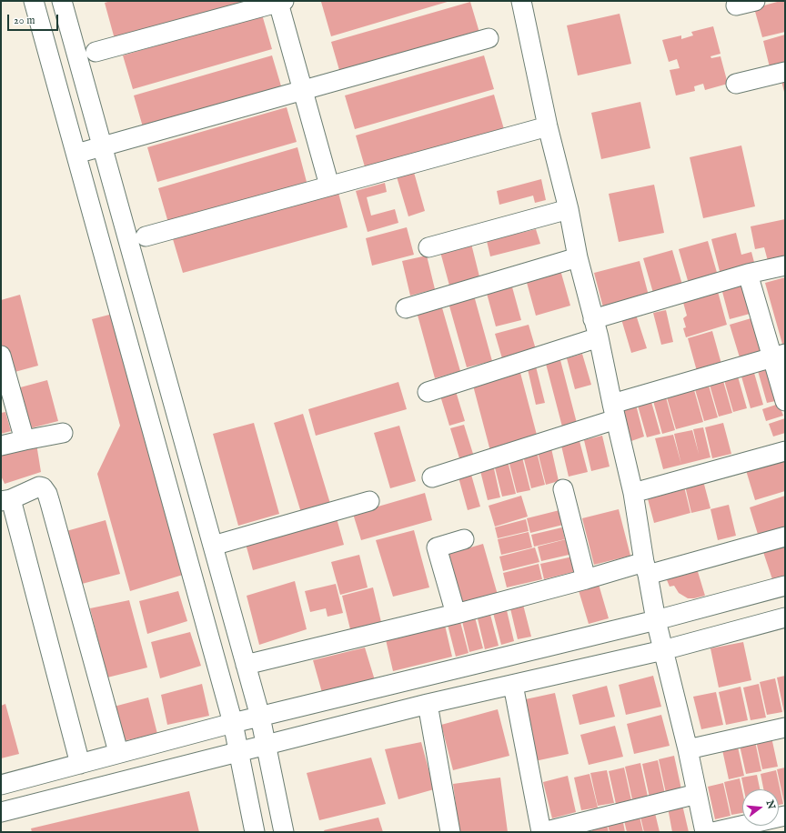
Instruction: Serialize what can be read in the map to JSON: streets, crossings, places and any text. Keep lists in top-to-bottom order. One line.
{"scale_bar":"20 m","north":"right"}
